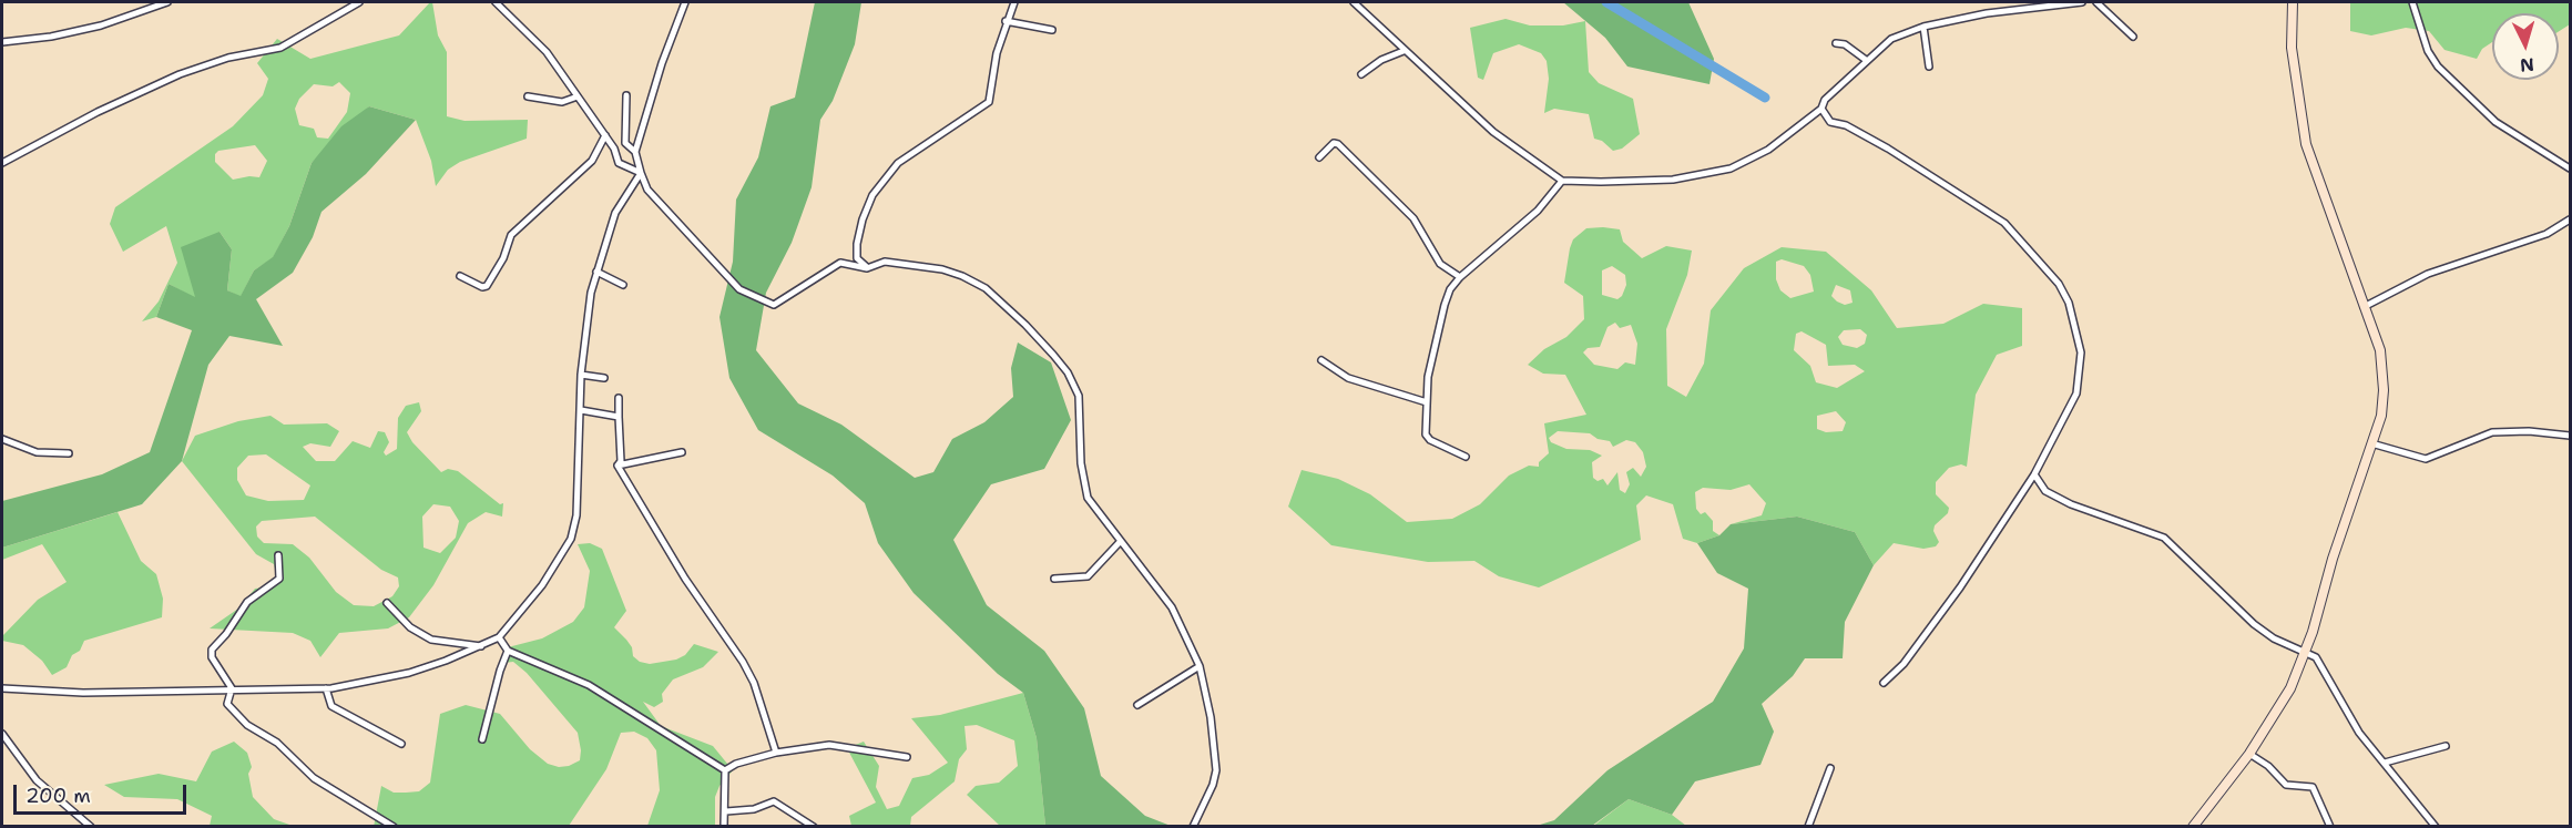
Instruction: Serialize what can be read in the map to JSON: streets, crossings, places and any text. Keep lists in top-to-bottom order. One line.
{"scale_bar":"200 m","north":"bottom"}
